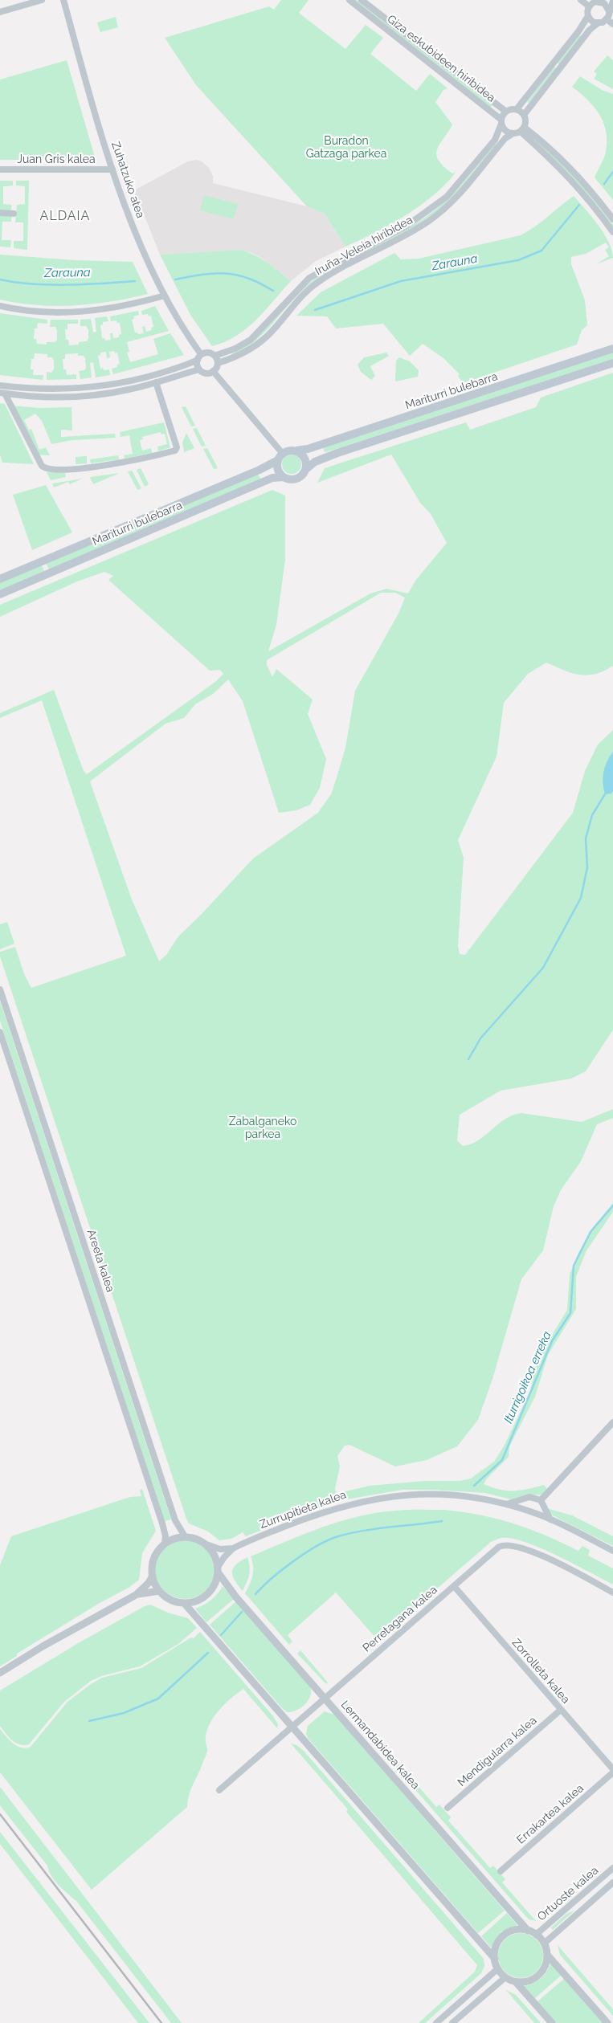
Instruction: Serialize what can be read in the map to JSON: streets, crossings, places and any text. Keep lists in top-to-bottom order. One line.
{"streets":{"main road":["Mariturri bulebarra"],"street":["Giza eskubideen hiribidea","Juan Gris kalea","Zuhatzuko atea","Iruña-Veleia hiribidea","Areeta kalea","Zurrupitieta kalea","Perretagana kalea","Zorrolleta kalea","Lermandabidea kalea","Mendigularra kalea","Errakartea kalea","Ortuoste kalea"]},"crossings":[["Giza eskubideen hiribidea","Iruña-Veleia hiribidea"],["Juan Gris kalea","Zuhatzuko atea"],["Zuhatzuko atea","Iruña-Veleia hiribidea"],["Areeta kalea","Zurrupitieta kalea"],["Areeta kalea","Lermandabidea kalea"],["Zurrupitieta kalea","Lermandabidea kalea"],["Perretagana kalea","Zorrolleta kalea"],["Perretagana kalea","Lermandabidea kalea"],["Zorrolleta kalea","Mendigularra kalea"],["Lermandabidea kalea","Ortuoste kalea"]],"districts":["ALDAIA"],"water":["Zarauna","Iturrigoikoa erreka"],"parks":["Buradon Gatzaga parkea","Zabalganeko parkea"]}
